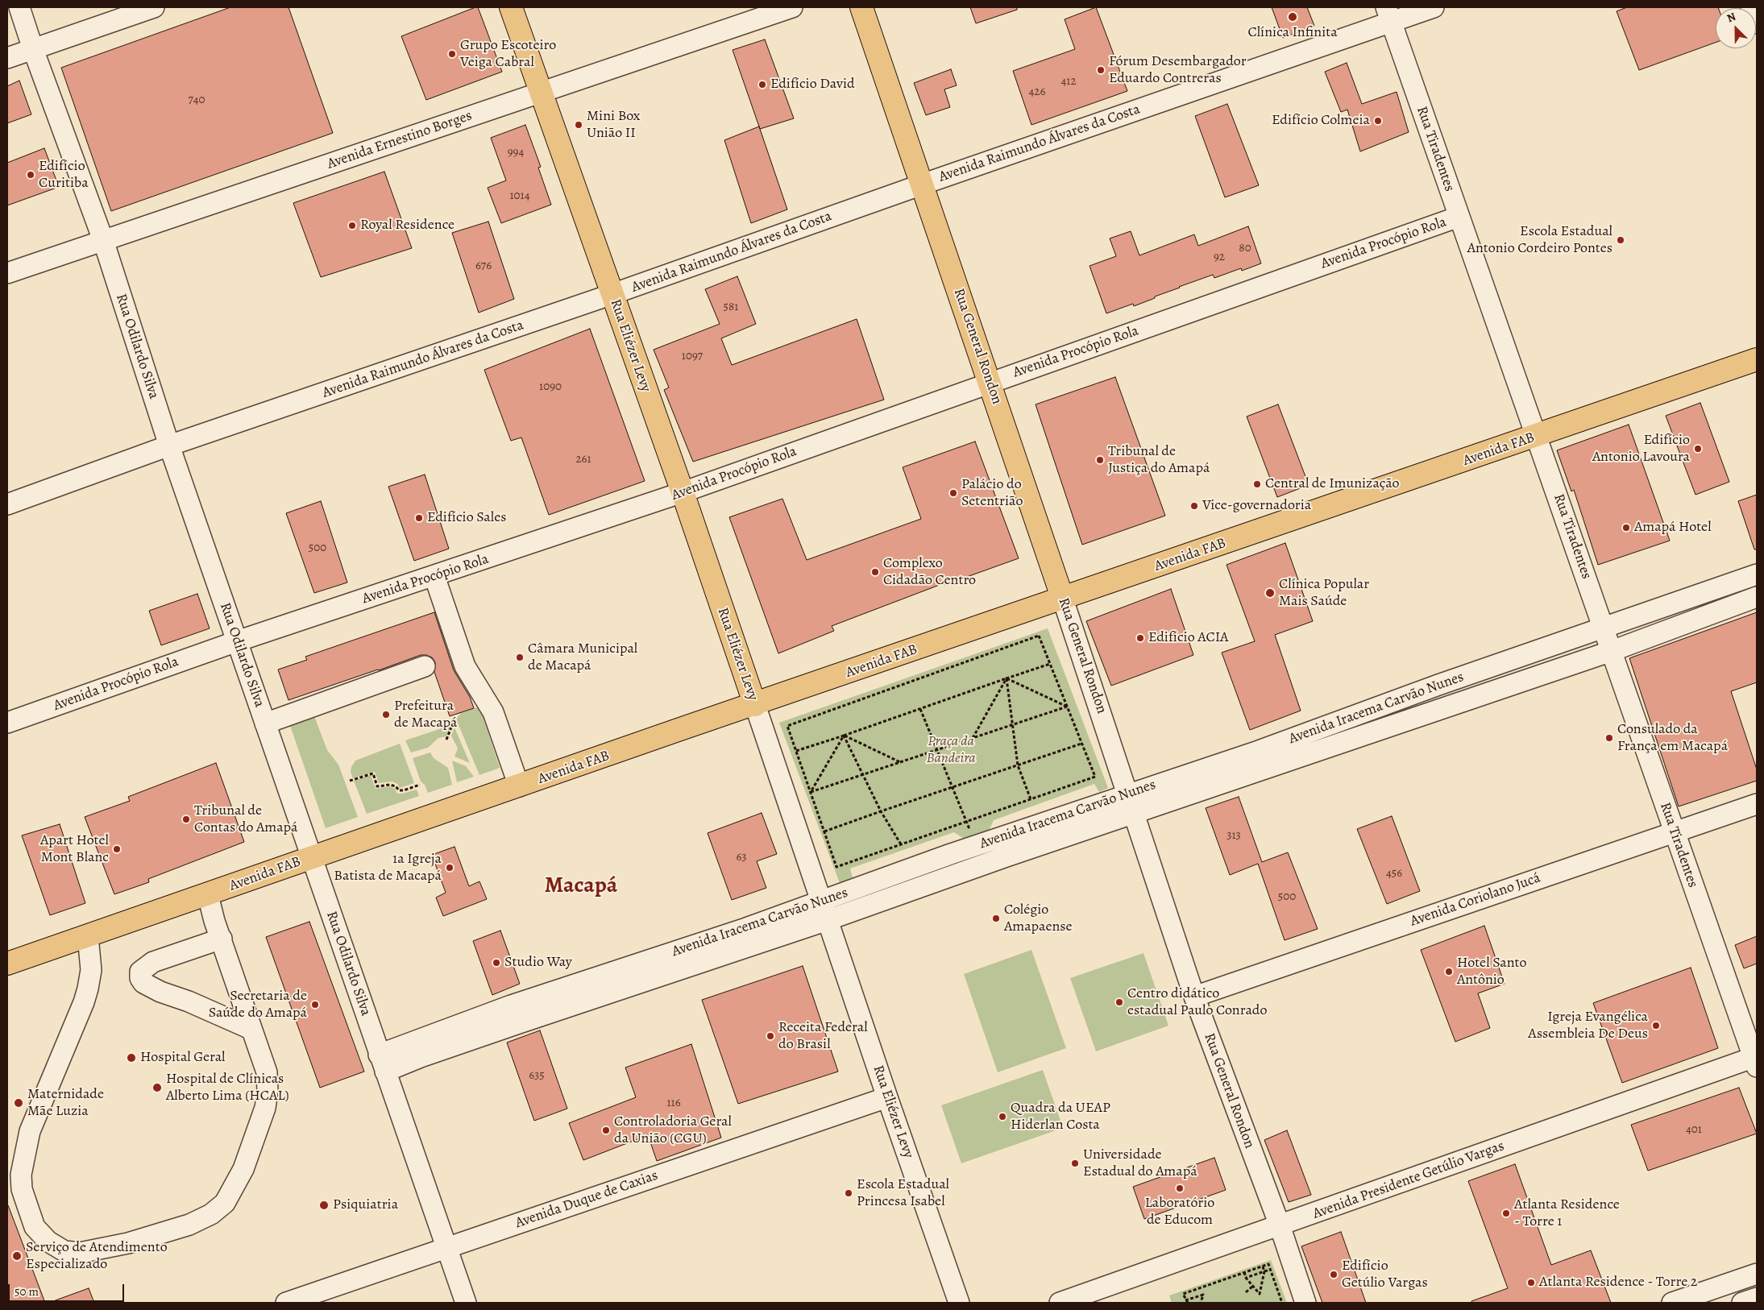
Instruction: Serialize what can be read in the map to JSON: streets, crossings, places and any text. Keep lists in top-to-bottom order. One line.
{"streets":{"main road":["Rua Eliézer Levy","Rua General Rondon","Avenida FAB"],"street":["Avenida Ernestino Borges","Avenida Raimundo Álvares da Costa","Rua Tiradentes","Avenida Procópio Rola","Rua Odilardo Silva","Avenida Iracema Carvão Nunes","Avenida Coriolano Jucá","Avenida Presidente Getúlio Vargas","Avenida Duque de Caxias"]},"crossings":[["Avenida Ernestino Borges","Rua Eliézer Levy"],["Avenida Ernestino Borges","Rua Odilardo Silva"],["Avenida Raimundo Álvares da Costa","Rua Tiradentes"],["Avenida Raimundo Álvares da Costa","Rua Eliézer Levy"],["Avenida Raimundo Álvares da Costa","Rua Odilardo Silva"],["Avenida Raimundo Álvares da Costa","Rua General Rondon"],["Rua Tiradentes","Avenida Procópio Rola"],["Rua Tiradentes","Avenida FAB"],["Rua Tiradentes","Avenida Iracema Carvão Nunes"],["Rua Tiradentes","Avenida Coriolano Jucá"],["Rua Tiradentes","Avenida Presidente Getúlio Vargas"],["Avenida Procópio Rola","Rua Eliézer Levy"],["Avenida Procópio Rola","Rua Odilardo Silva"],["Avenida Procópio Rola","Rua General Rondon"],["Rua Eliézer Levy","Avenida FAB"],["Rua Eliézer Levy","Avenida Iracema Carvão Nunes"],["Rua Eliézer Levy","Avenida Duque de Caxias"],["Rua Odilardo Silva","Avenida FAB"],["Rua Odilardo Silva","Avenida Iracema Carvão Nunes"],["Rua Odilardo Silva","Avenida Duque de Caxias"],["Rua General Rondon","Avenida FAB"],["Rua General Rondon","Avenida Iracema Carvão Nunes"],["Rua General Rondon","Avenida Coriolano Jucá"],["Rua General Rondon","Avenida Presidente Getúlio Vargas"]],"districts":["Macapá"],"parks":["Praça da Bandeira"],"places":["Clínica Infinita","Grupo Escoteiro Veiga Cabral","Fórum Desembargador Eduardo Contreras","Edifício David","Edifício Colmeia","Mini Box União II","Edifício Curitiba","Royal Residence","Escola Estadual Antonio Cordeiro Pontes","Edifício Antonio Lavoura","Tribunal de Justiça do Amapá","Central de Imunização","Palácio do Setentrião","Vice-governadoria","Edifício Sales","Amapá Hotel","Complexo Cidadão Centro","Clínica Popular Mais Saúde","Edifício ACIA","Câmara Municipal de Macapá","Prefeitura de Macapá","Consulado da França em Macapá","Tribunal de Contas do Amapá","Apart Hotel Mont Blanc","1a Igreja Batista de Macapá","Colégio Amapaense","Studio Way","Hotel Santo Antônio","Centro didático estadual Paulo Conrado","Secretaria de Saúde do Amapá","Igreja Evangélica Assembleia De Deus","Receita Federal do Brasil","Hospital Geral","Hospital de Clínicas Alberto Lima (HCAL)","Maternidade Mãe Luzia","Quadra da UEAP Hiderlan Costa","Controladoria Geral da União (CGU)","Universidade Estadual do Amapá","Laboratório de Educom","Escola Estadual Princesa Isabel","Psiquiatria","Atlanta Residence - Torre 1","Serviço de Atendimento Especializado","Edifício Getúlio Vargas","Atlanta Residence - Torre 2"],"house_numbers":["412","426","740","994","1014","80","92","676","581","1097","1090","261","500","313","63","456","500","635","116","401"],"scale_bar":"50 m","north":"top left"}
